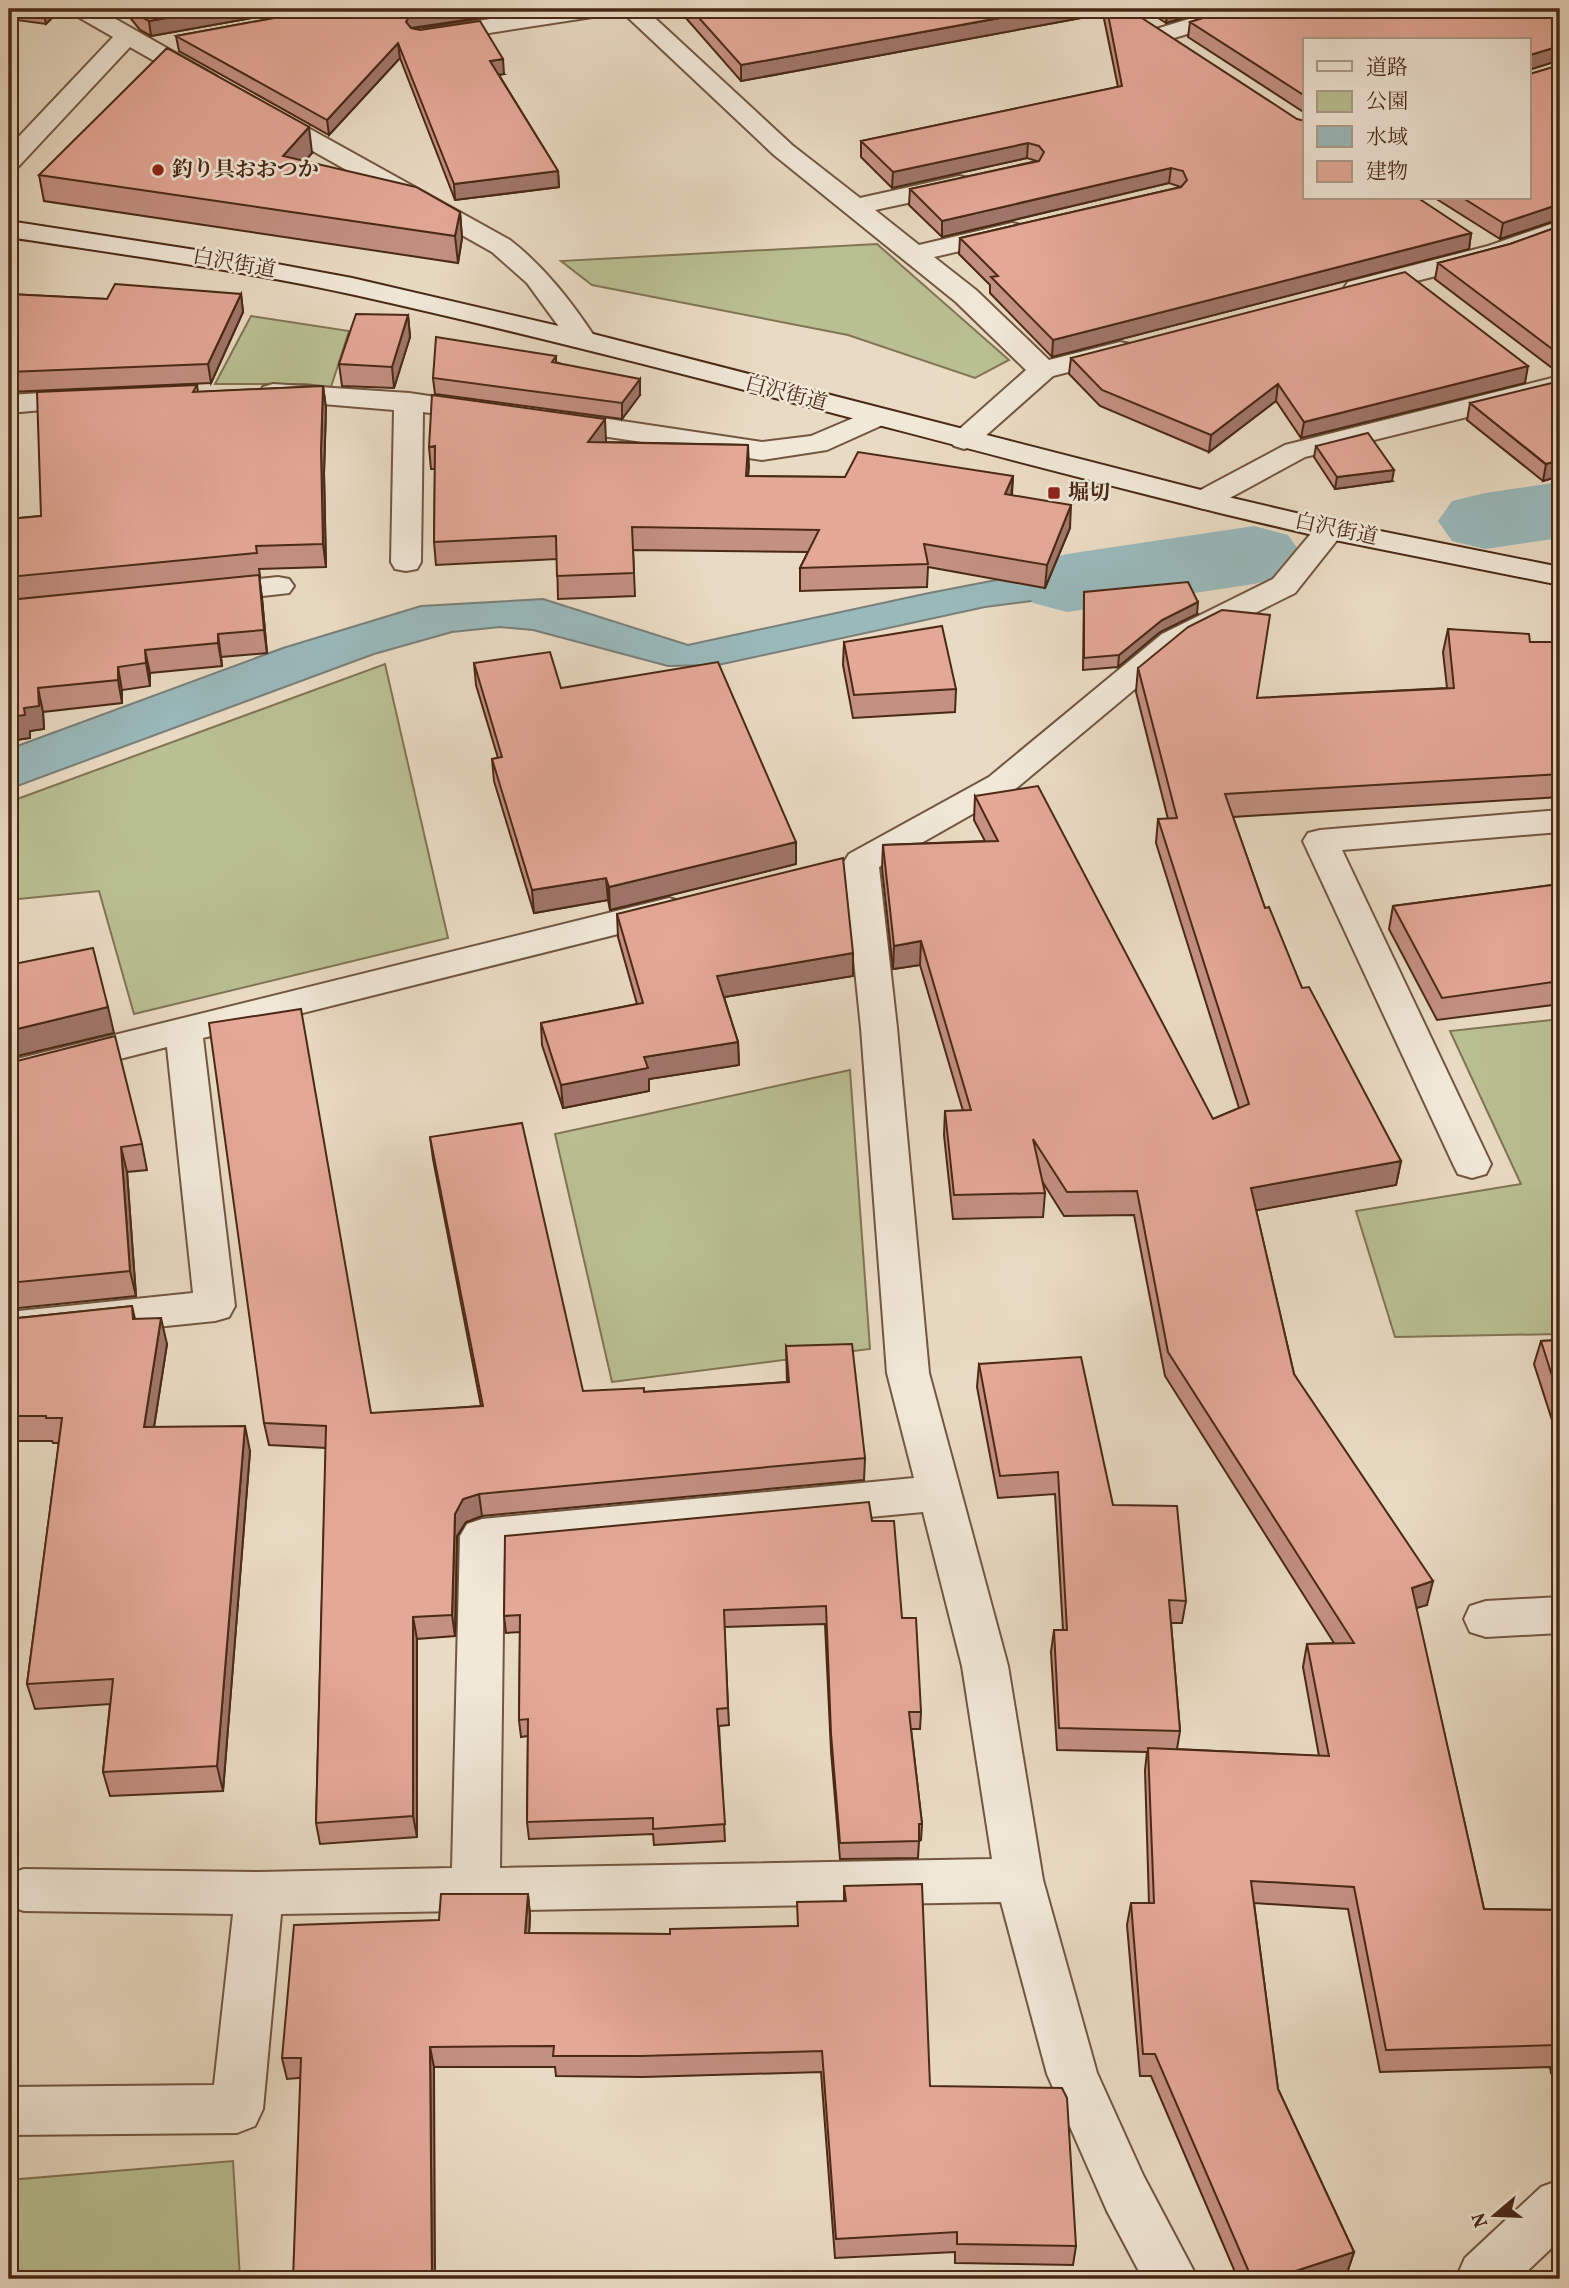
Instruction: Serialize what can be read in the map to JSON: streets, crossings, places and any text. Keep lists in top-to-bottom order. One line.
{"streets":{"street":["白沢街道"]},"places":{"other":["釣り具おおつか"],"transit":["堀切"]},"legend":["道路","公園","水域","建物"],"north":"left"}
